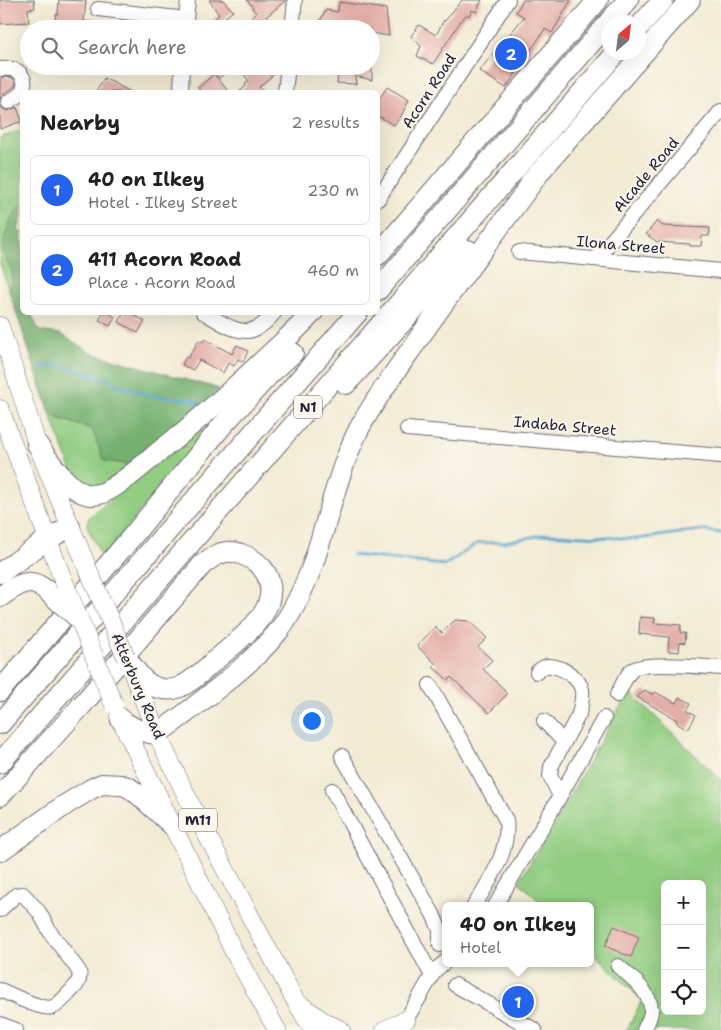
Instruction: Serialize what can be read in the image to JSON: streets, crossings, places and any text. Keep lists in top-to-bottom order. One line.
{"streets":{"highway":["N1"],"main road":["Atterbury Road","M11"],"street":["Acorn Road","Alcade Road","Ilona Street","Indaba Street"]},"crossings":[["Alcade Road","Ilona Street"]],"north":"top right","page":{"search":"Search here","pins":["2","1"],"heading":["Nearby","2 results"],"list":[{"mark":"1","name":"40 on Ilkey","note":"Hotel · Ilkey Street","value":"230 m"},{"mark":"2","name":"411 Acorn Road","note":"Place · Acorn Road","value":"460 m"}],"map_buttons":["+","−"],"popup":["40 on Ilkey","Hotel"]}}
